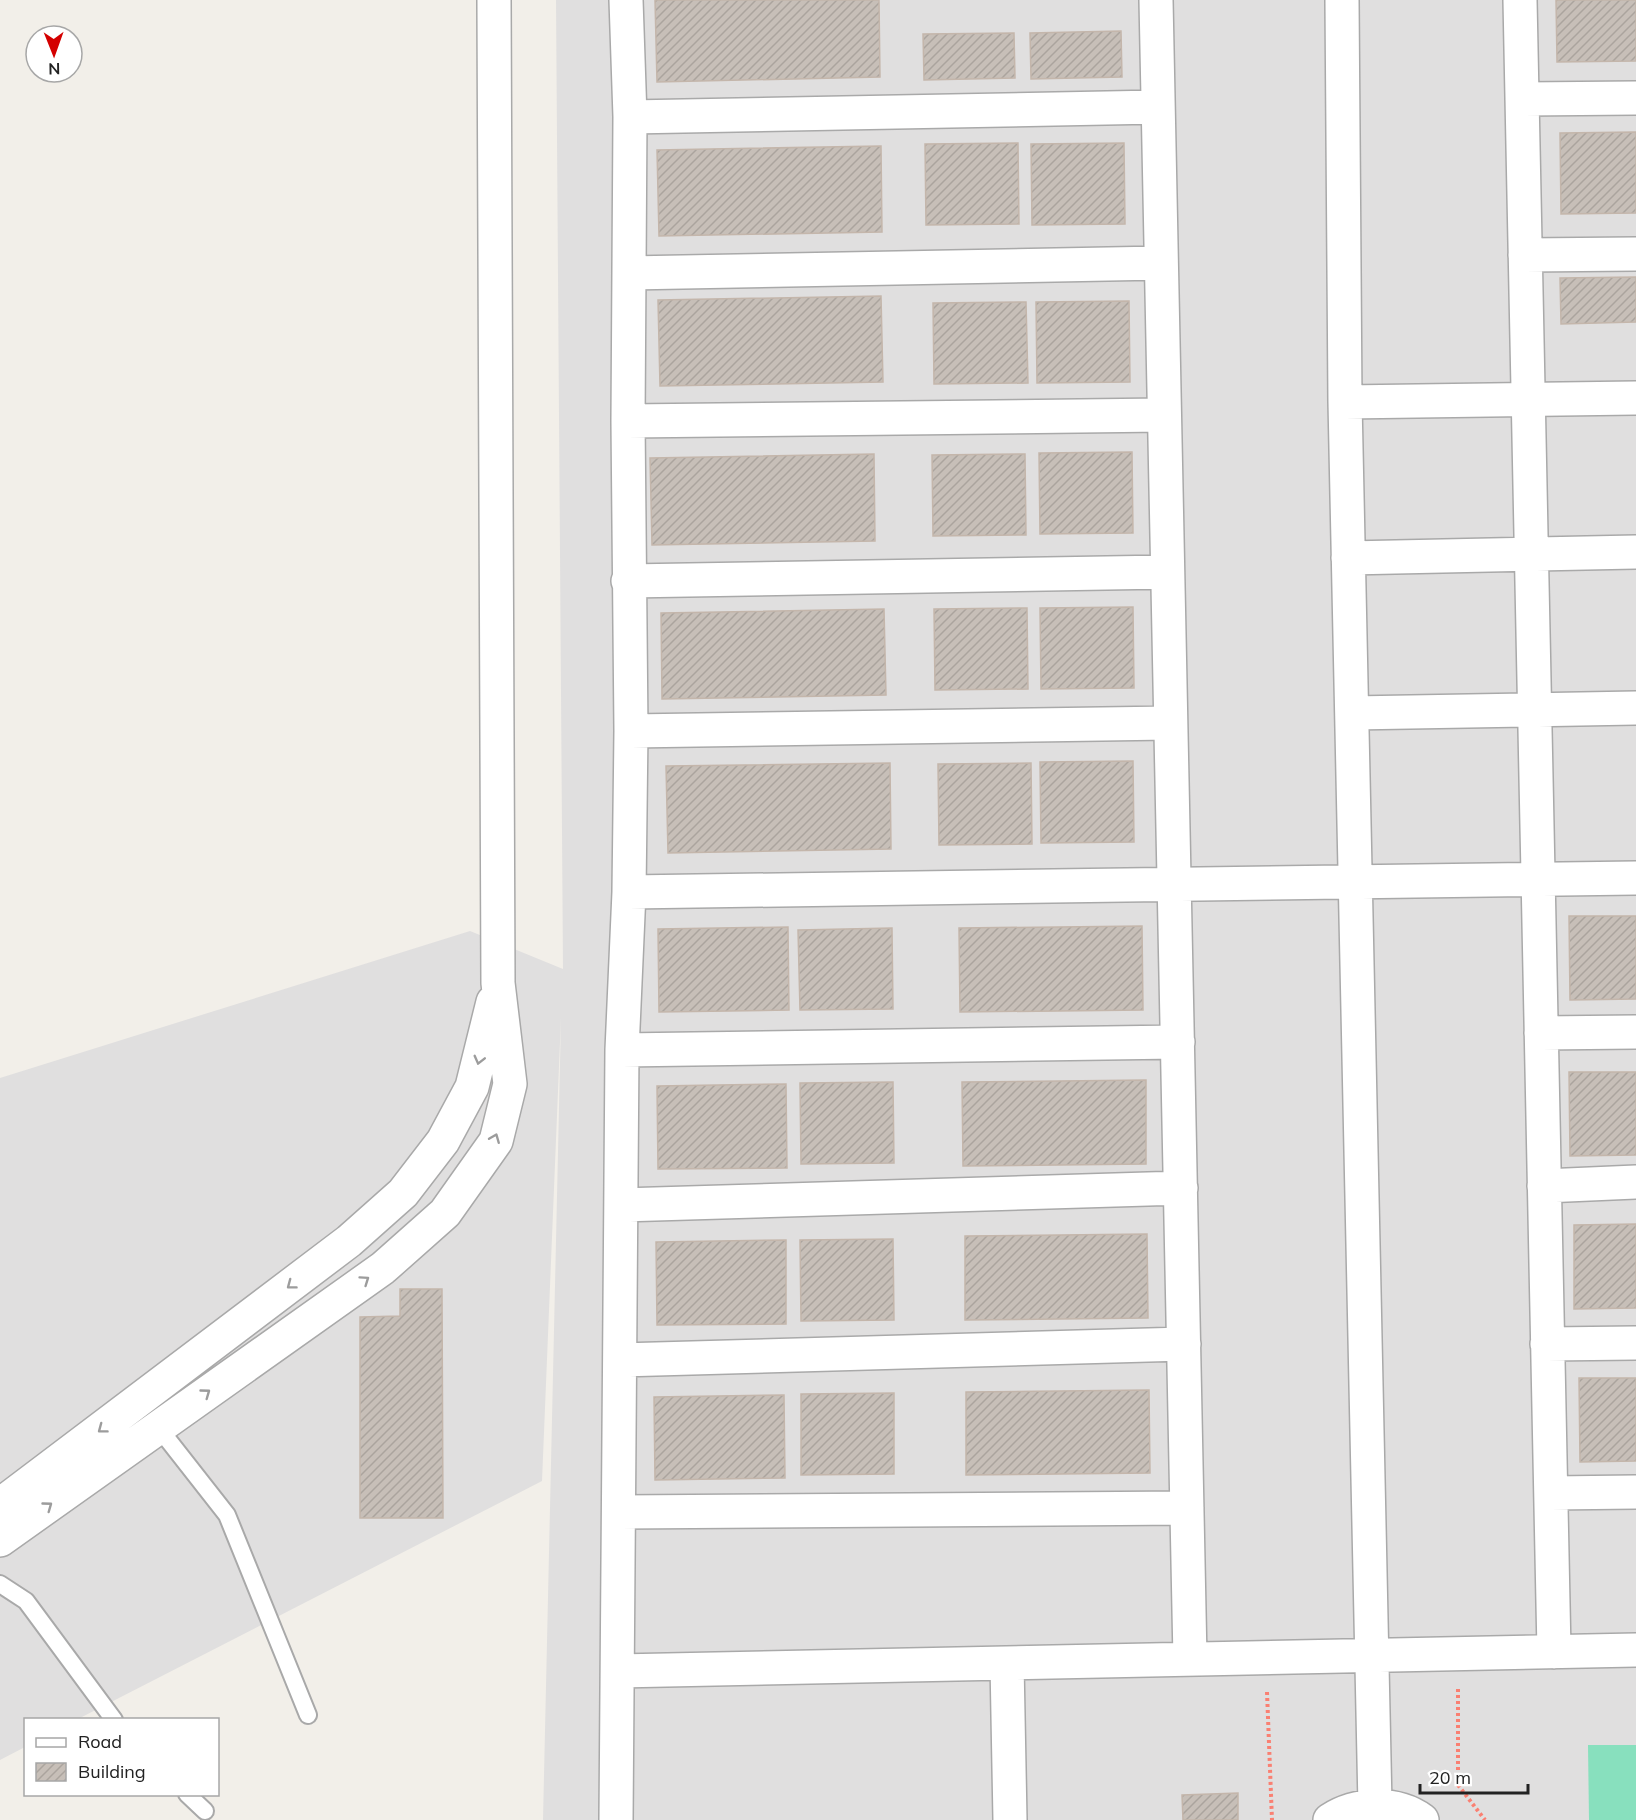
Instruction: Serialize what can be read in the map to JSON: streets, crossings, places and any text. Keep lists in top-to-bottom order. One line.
{"legend":["Road","Building"],"scale_bar":"20 m","north":"bottom"}
